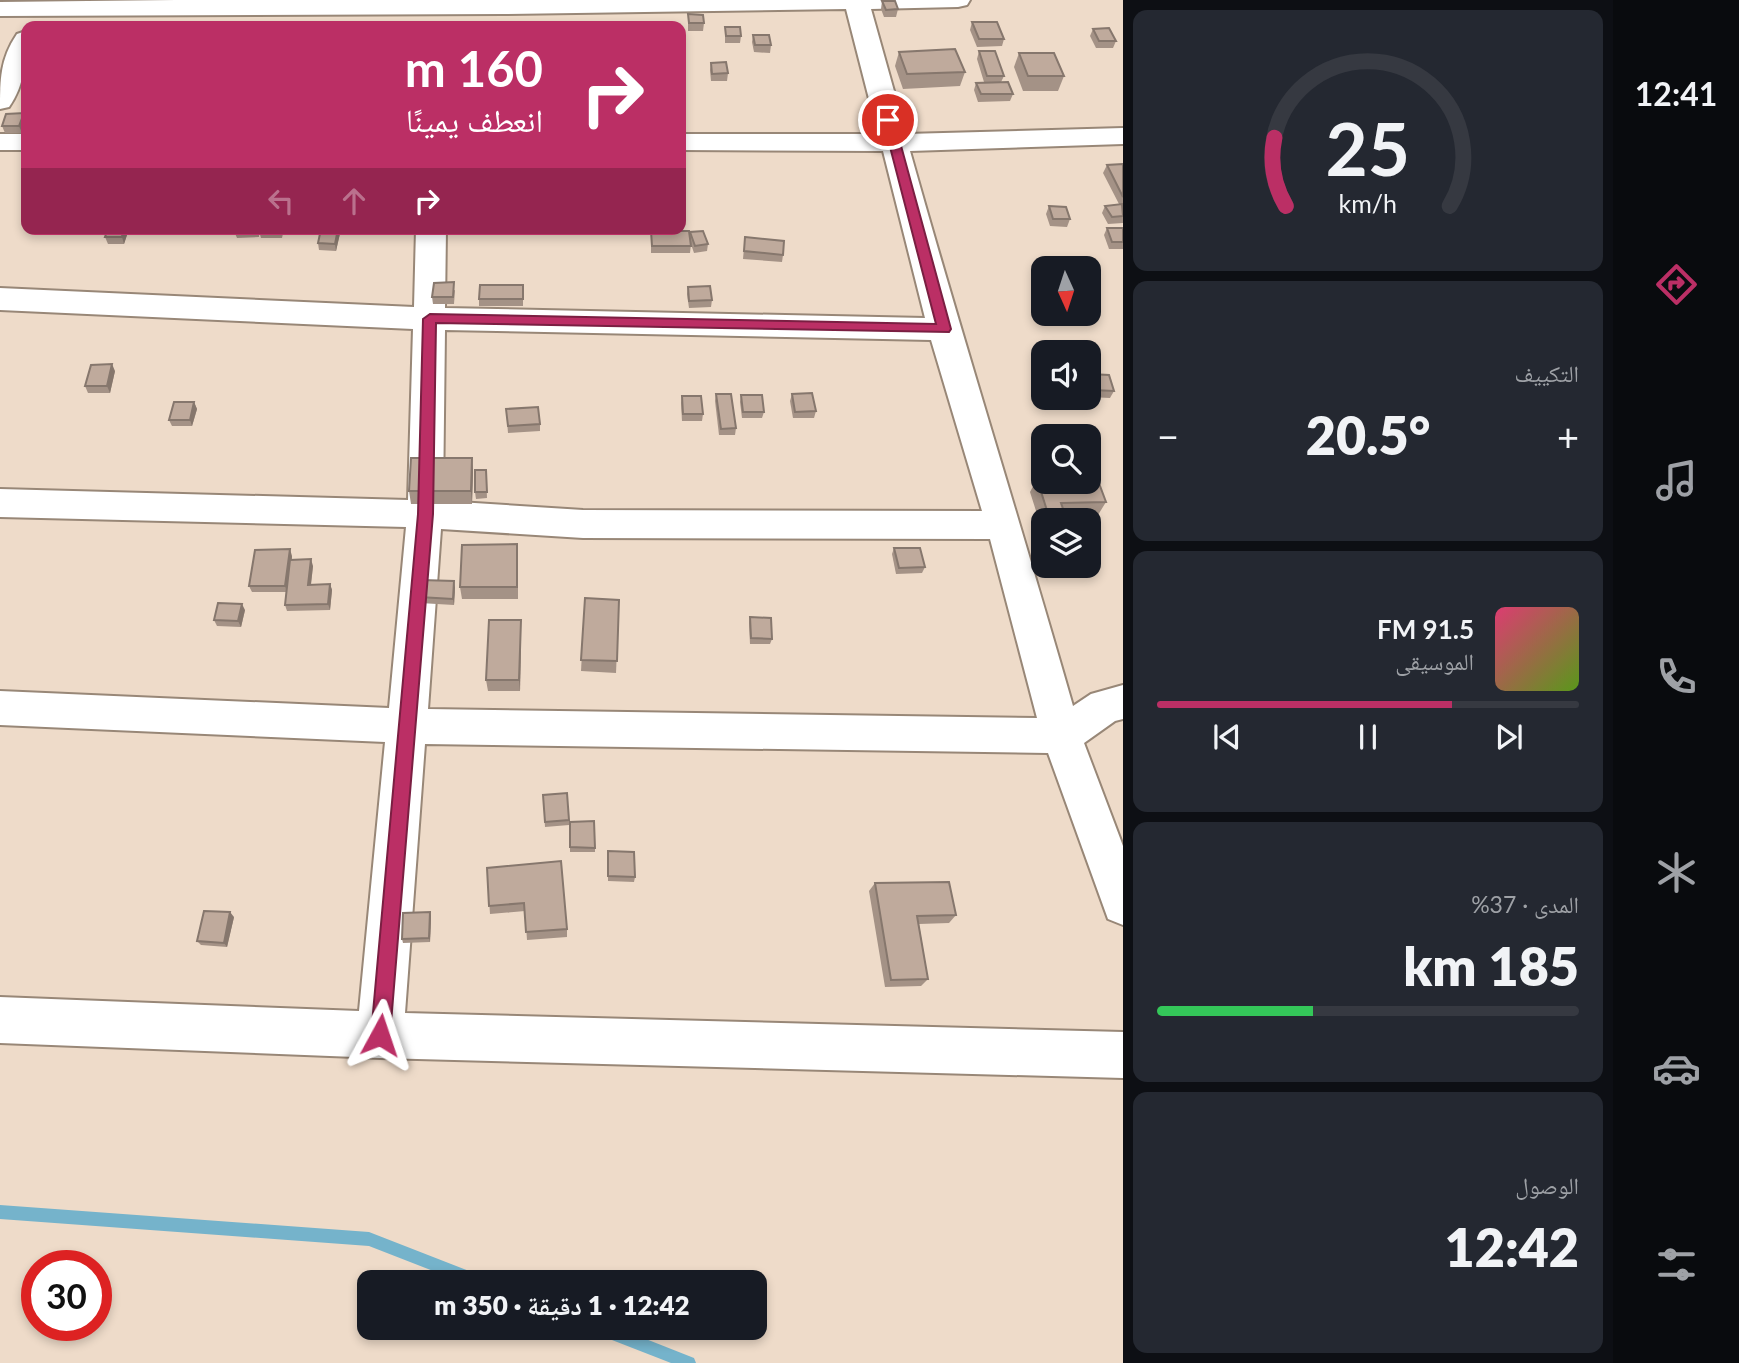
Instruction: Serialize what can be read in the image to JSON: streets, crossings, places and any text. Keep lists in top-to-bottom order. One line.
{"north":"bottom","page":{"tabs":"12:41","turn":["160 m","انعطف يمينًا"],"tile":["التكييف",["المدى · 37%","185 km"],["الوصول","12:42"]],"heat":["−","20.5°","+"],"song":["91.5 FM","الموسيقى"],"limit":"30","trip":"12:42 · 1 دقيقة · 350 m","gauge":["25","km/h"]}}
